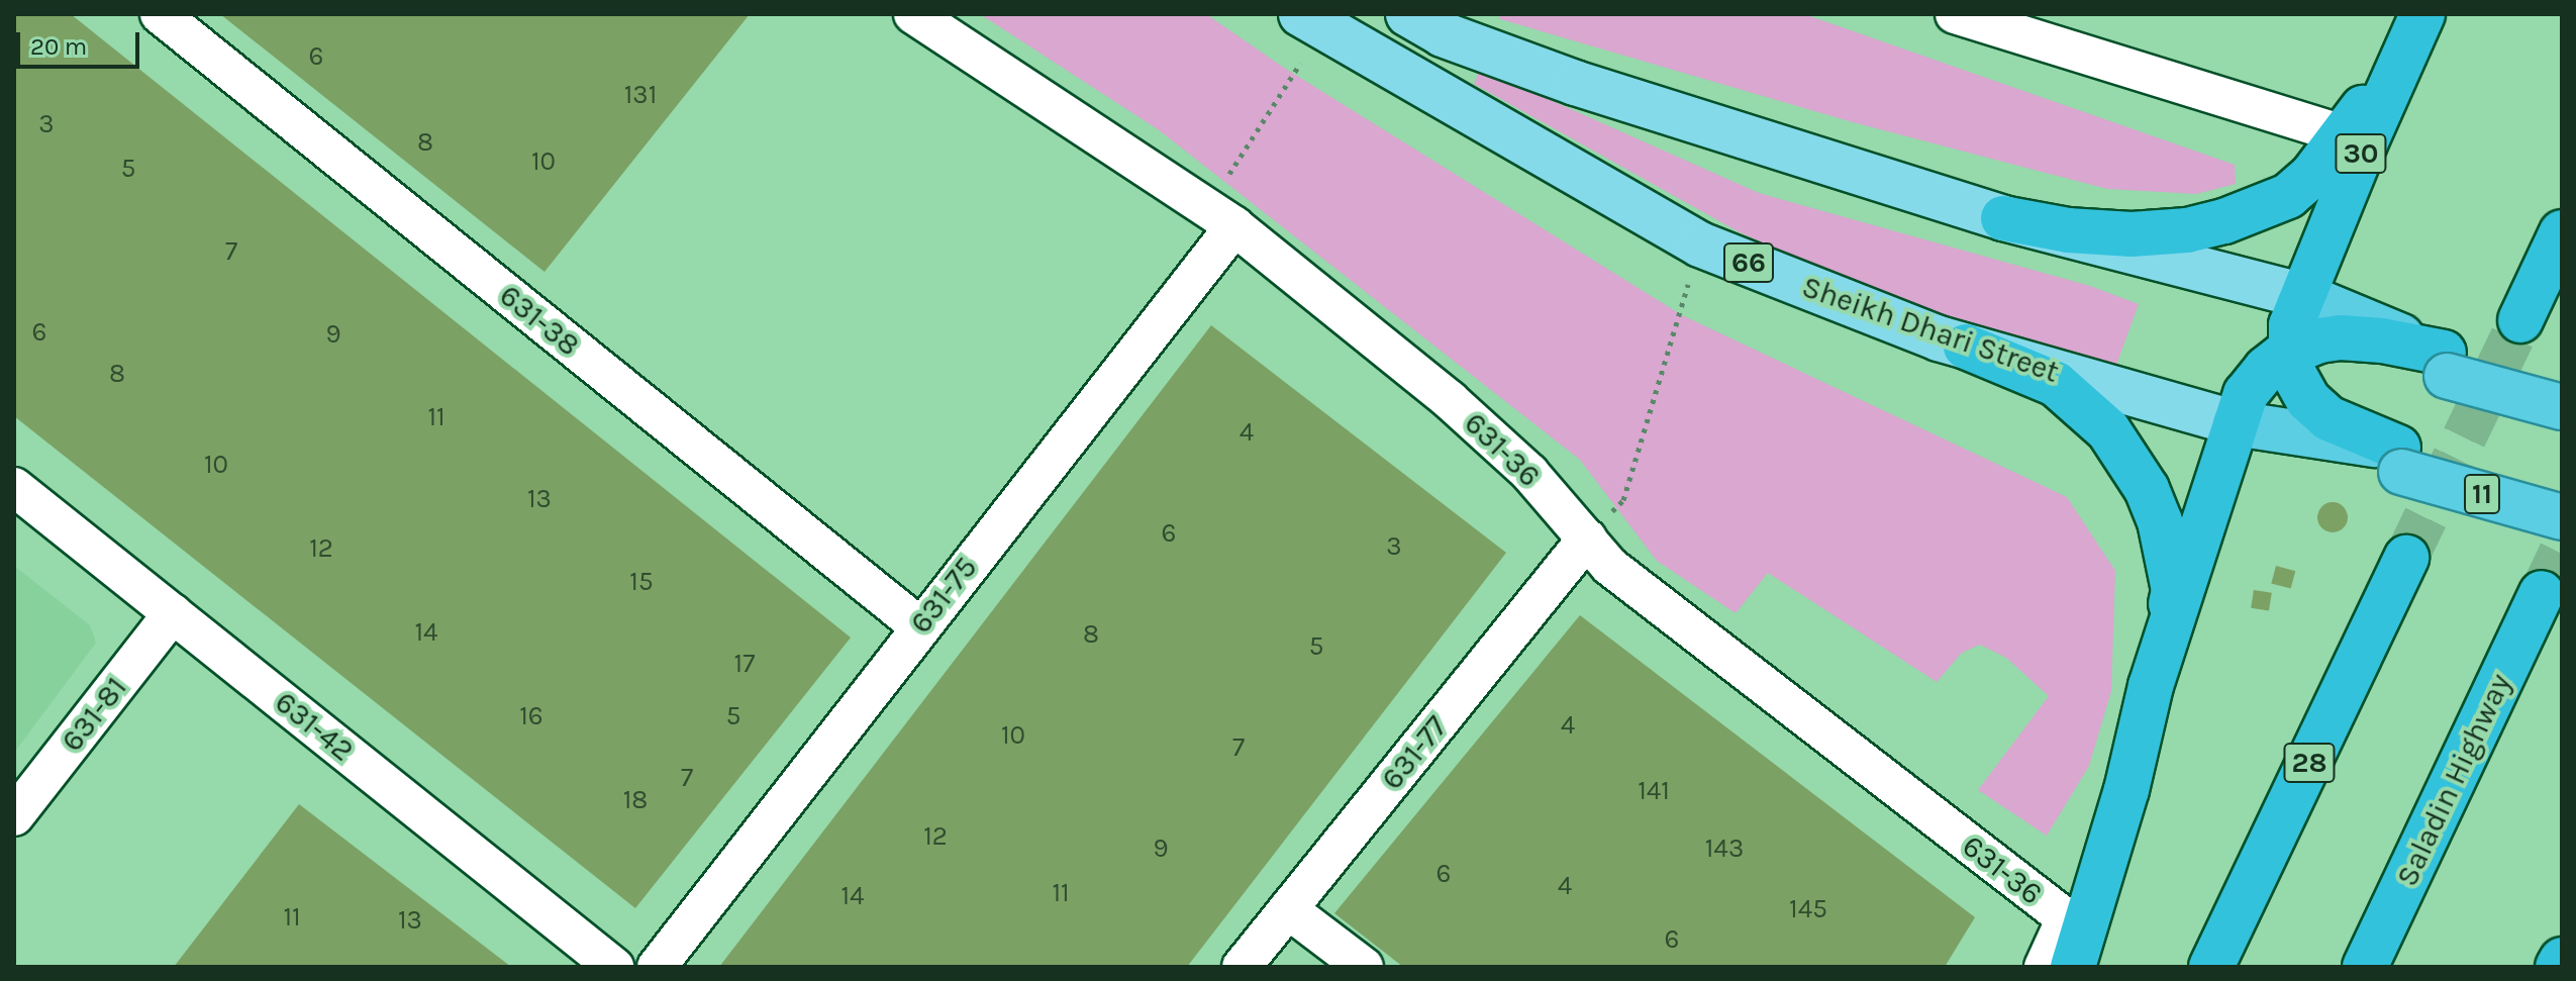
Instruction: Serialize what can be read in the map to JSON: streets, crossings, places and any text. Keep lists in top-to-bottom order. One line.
{"streets":{"highway":["30","11","28","Saladin Highway"],"main road":["66","Sheikh Dhari Street"],"street":["631-38","631-36","631-75","631-81","631-42","631-77"]},"crossings":[["631-38","631-75"],["Sheikh Dhari Street","11"],["631-36","631-75"],["631-36","631-77"],["631-81","631-42"]],"house_numbers":["6","131","3","8","10","5","7","6","9","8","11","4","10","13","6","3","12","15","14","8","5","17","16","5","4","10","7","7","141","18","12","9","143","6","4","11","14","145","11","13","6"],"scale_bar":"20 m"}
